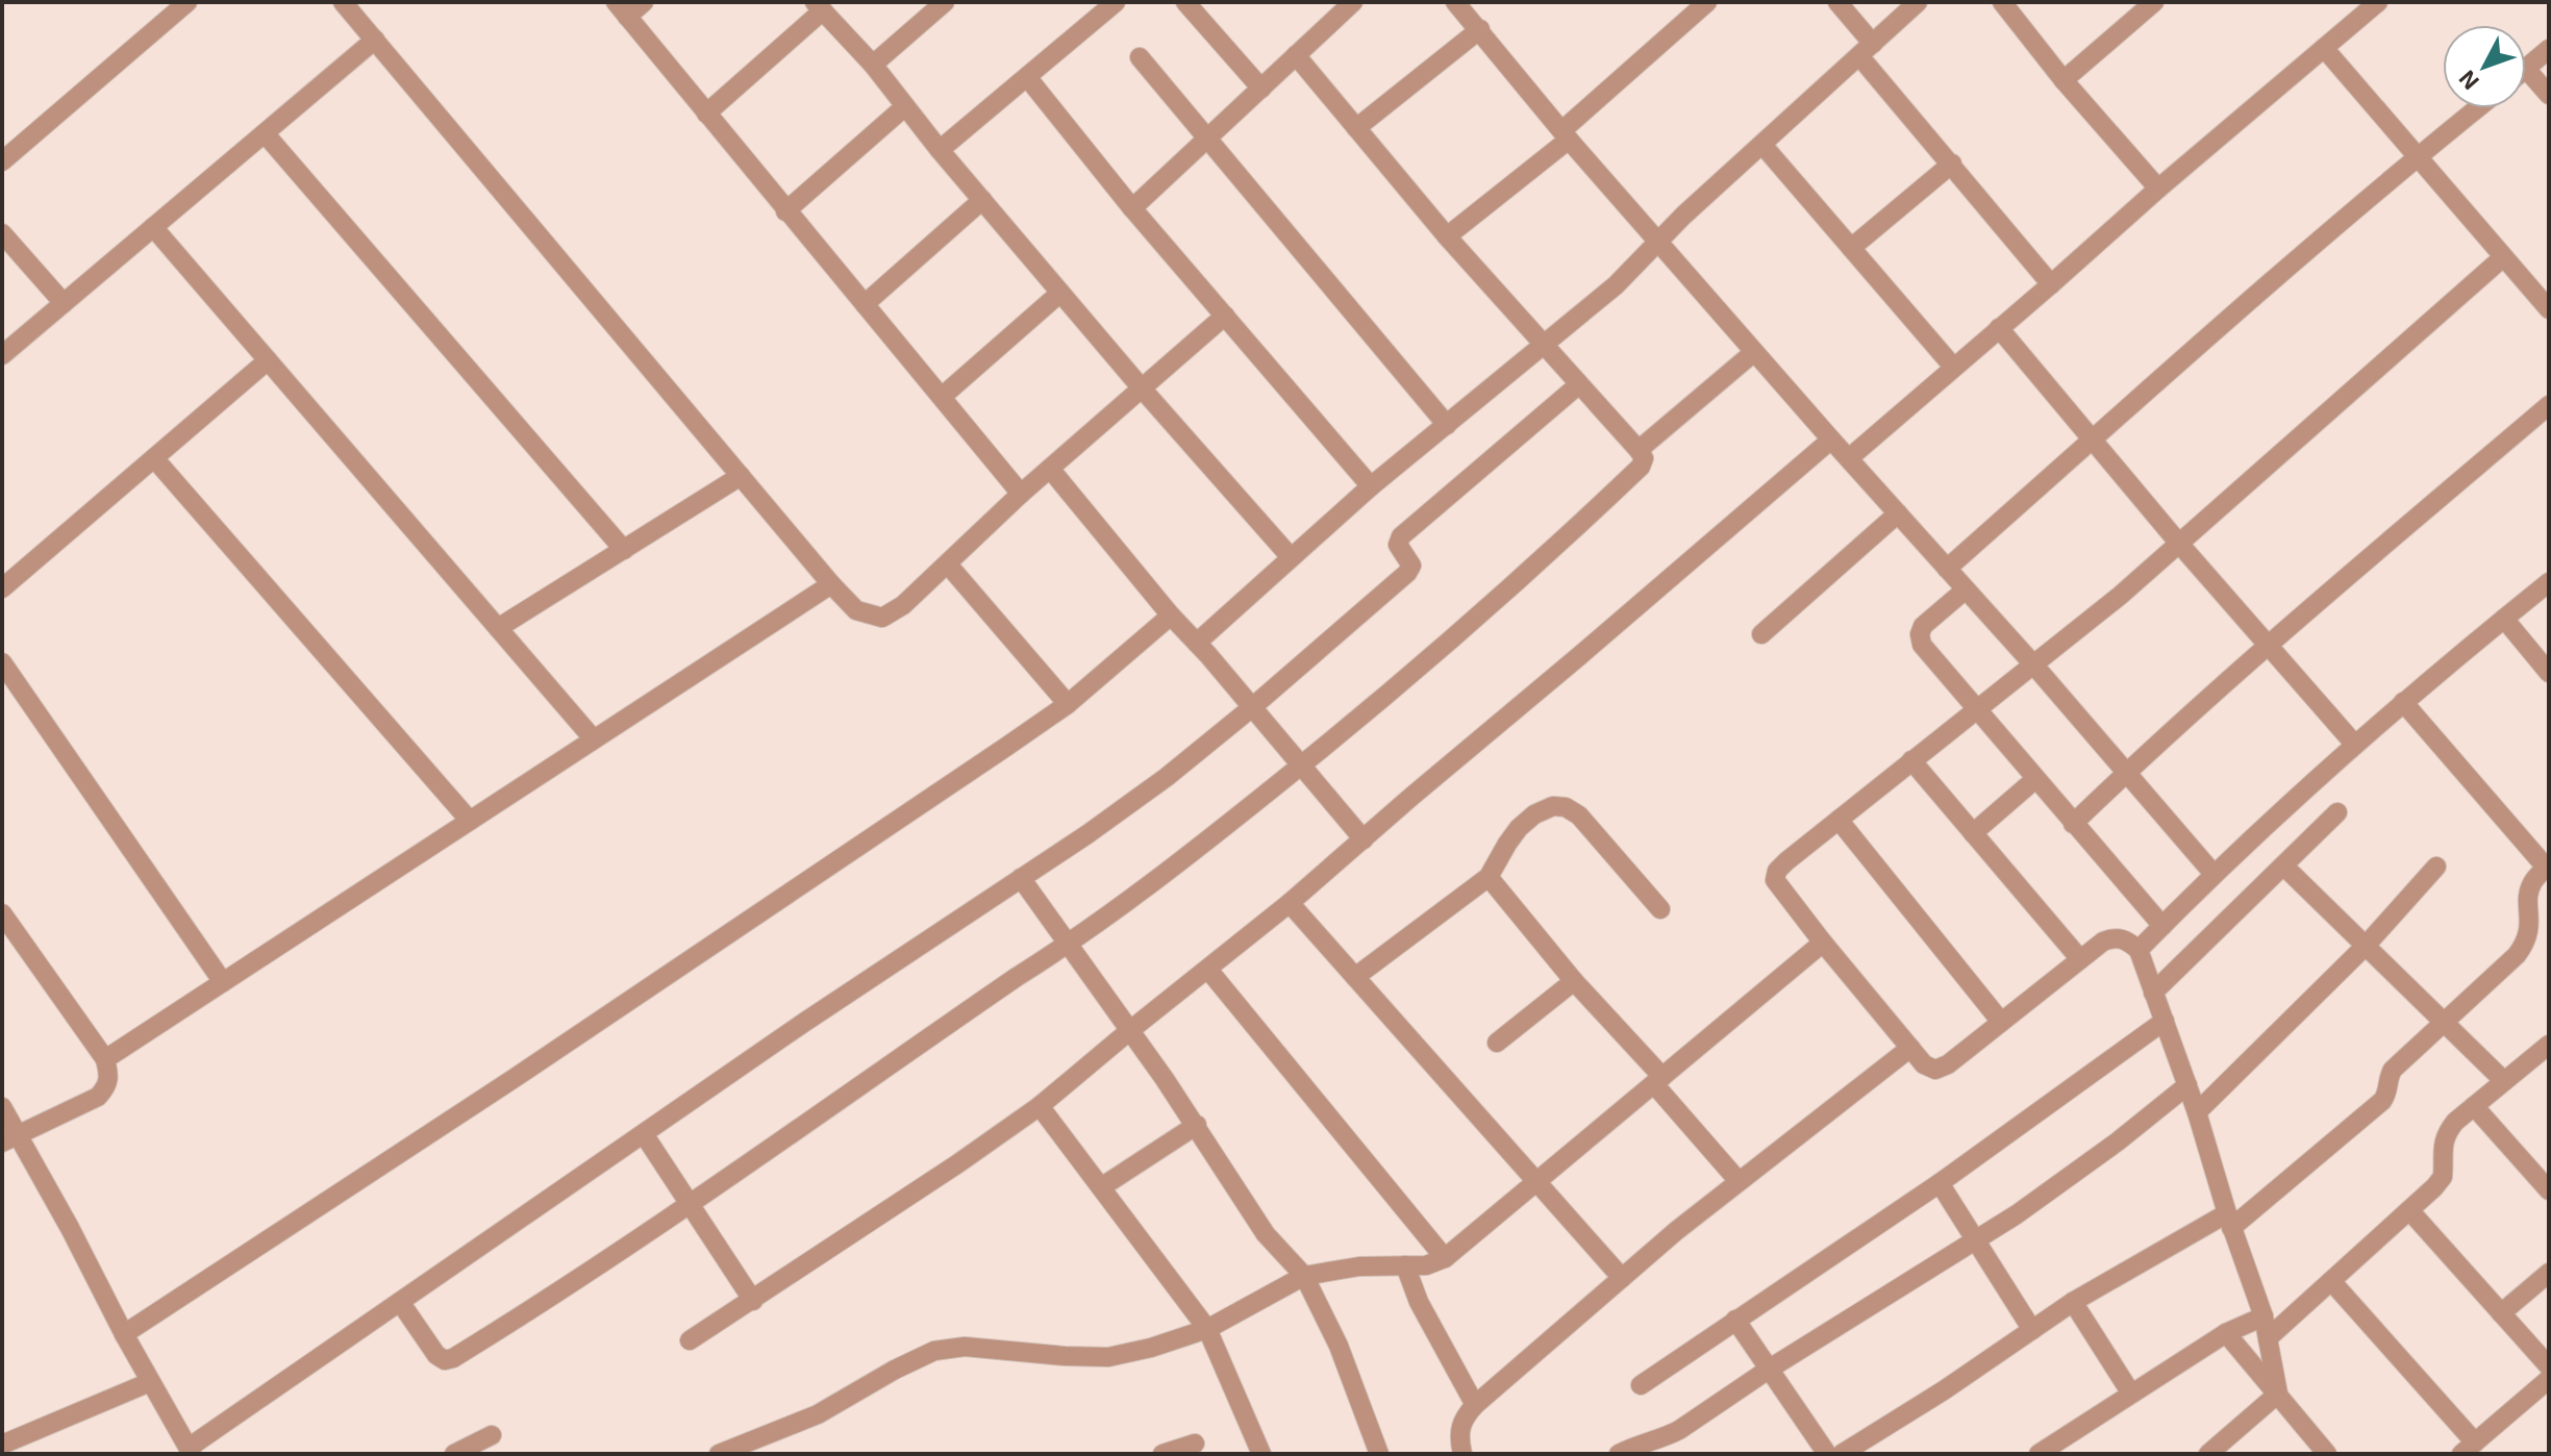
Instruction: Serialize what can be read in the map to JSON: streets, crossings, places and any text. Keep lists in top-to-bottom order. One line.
{"north":"bottom left"}
